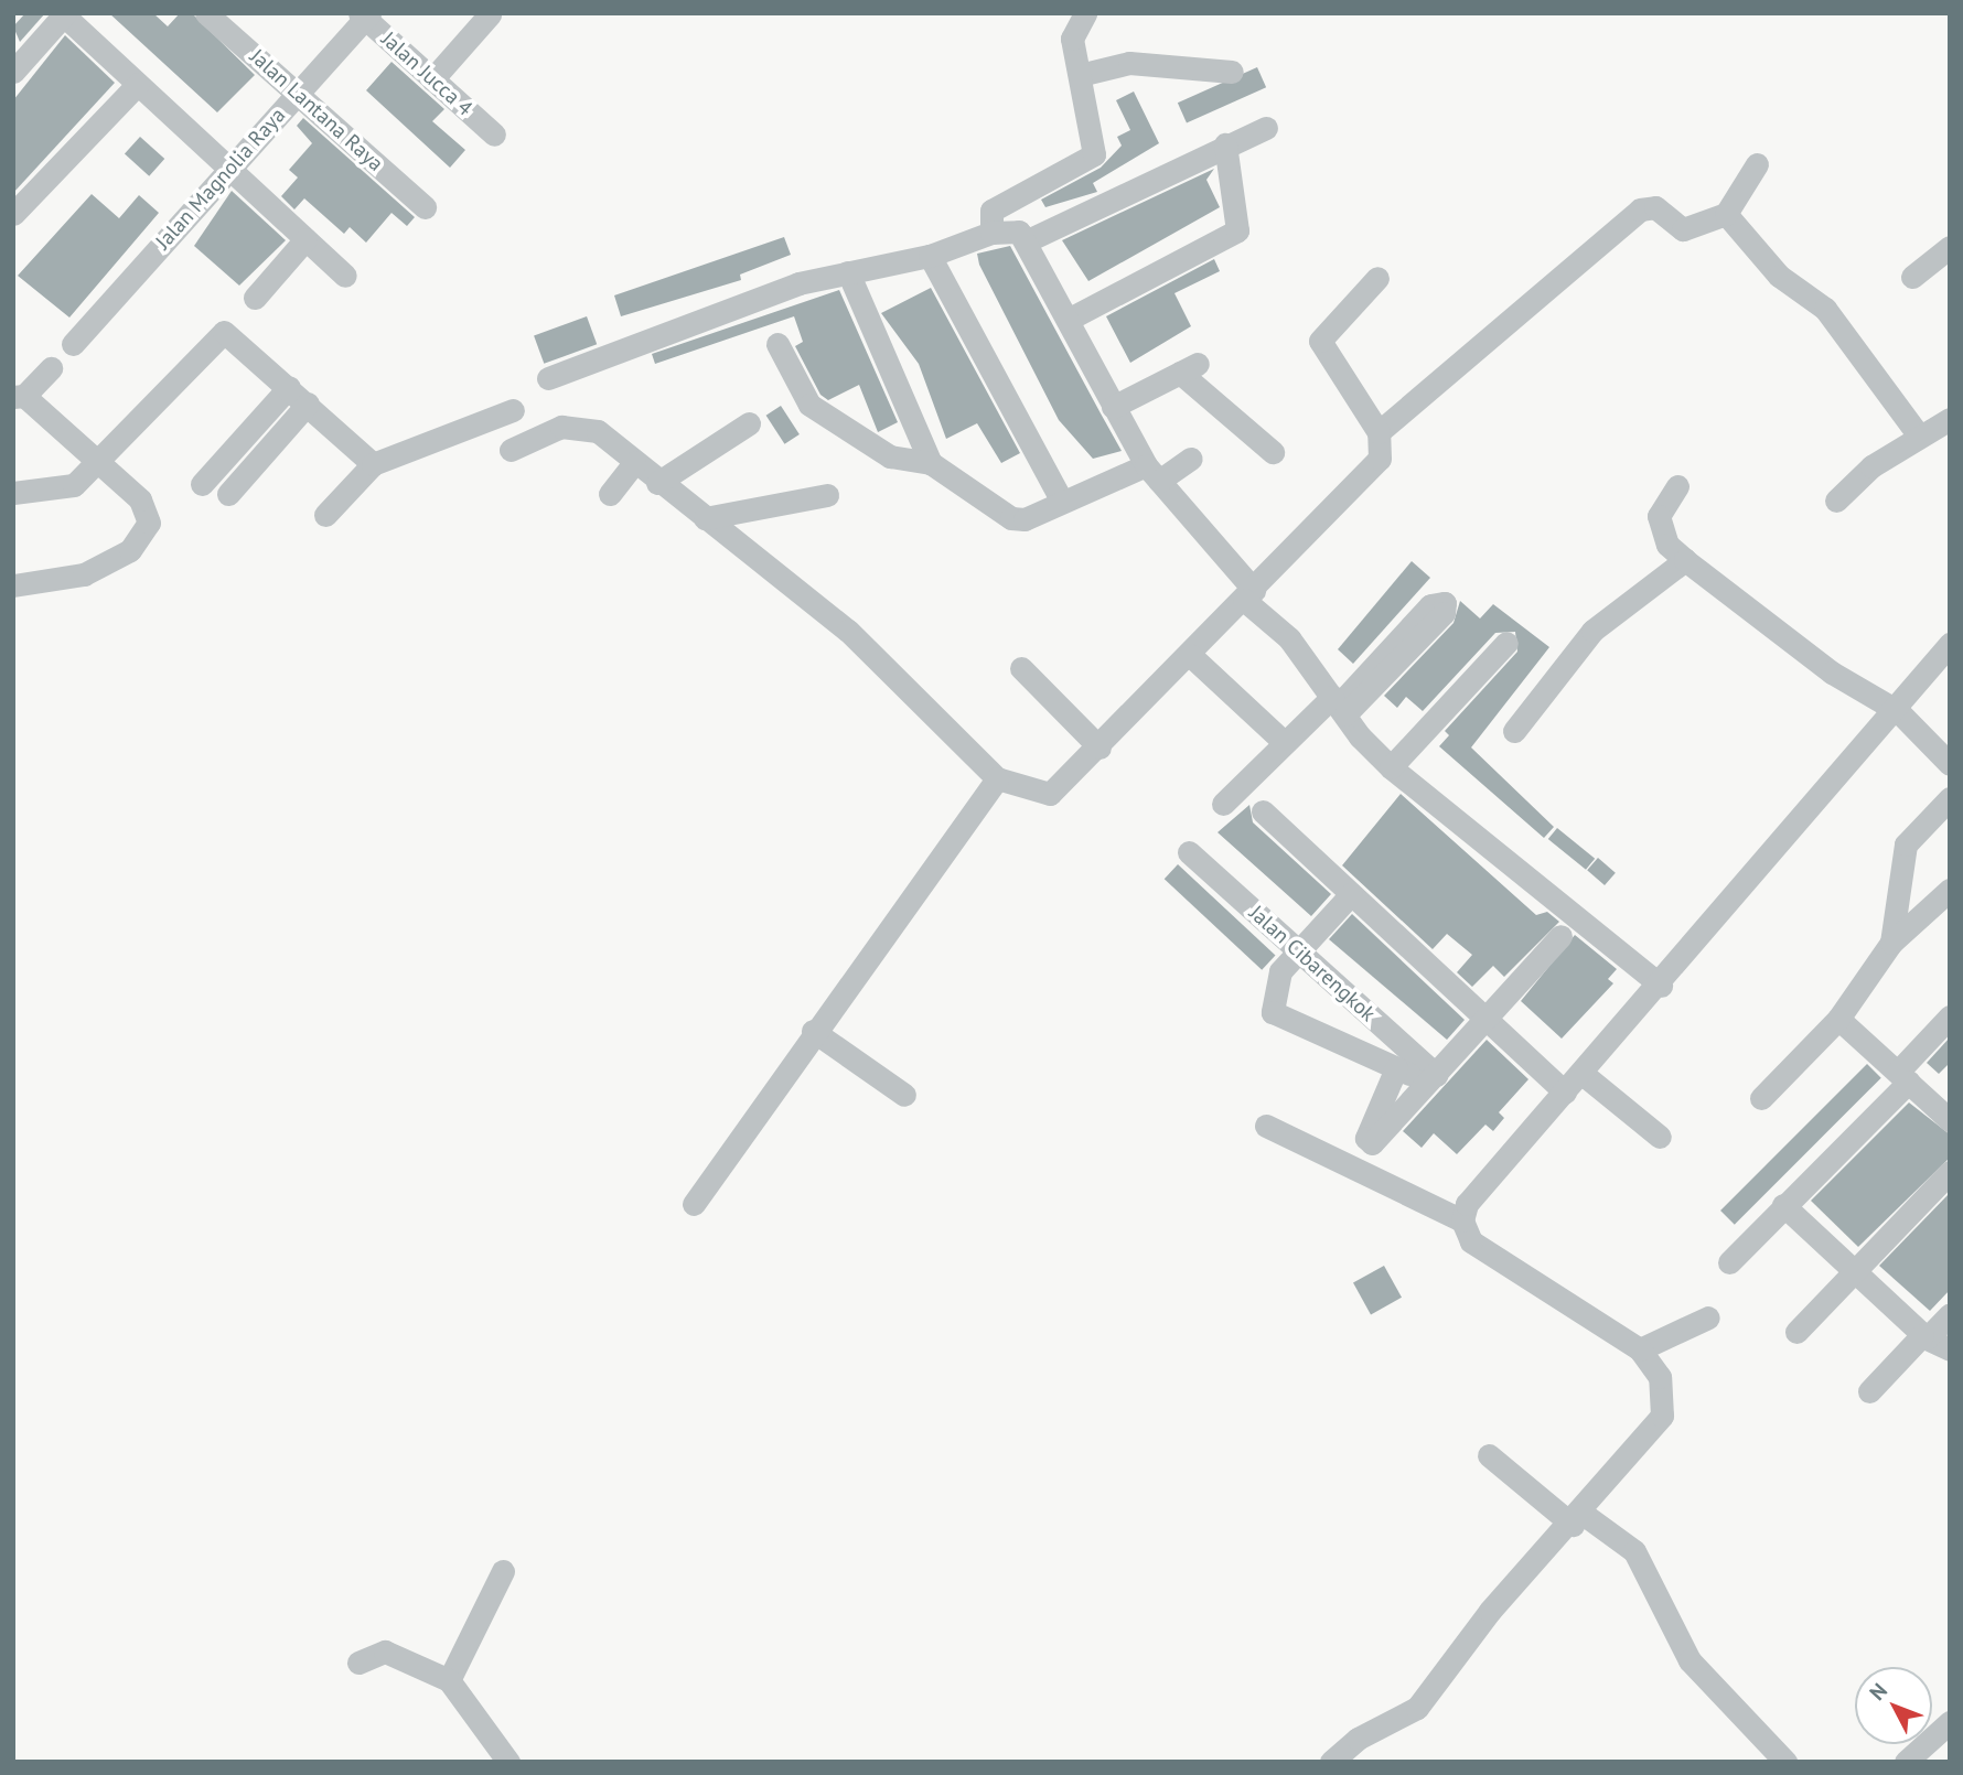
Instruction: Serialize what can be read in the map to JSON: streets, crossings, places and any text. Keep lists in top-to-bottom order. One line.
{"streets":{"street":["Jalan Jucca 4","Jalan Lantana Raya","Jalan Magnolia Raya","Jalan Cibarengkok"]},"crossings":[["Jalan Jucca 4","Jalan Magnolia Raya"],["Jalan Lantana Raya","Jalan Magnolia Raya"]],"north":"top left"}
